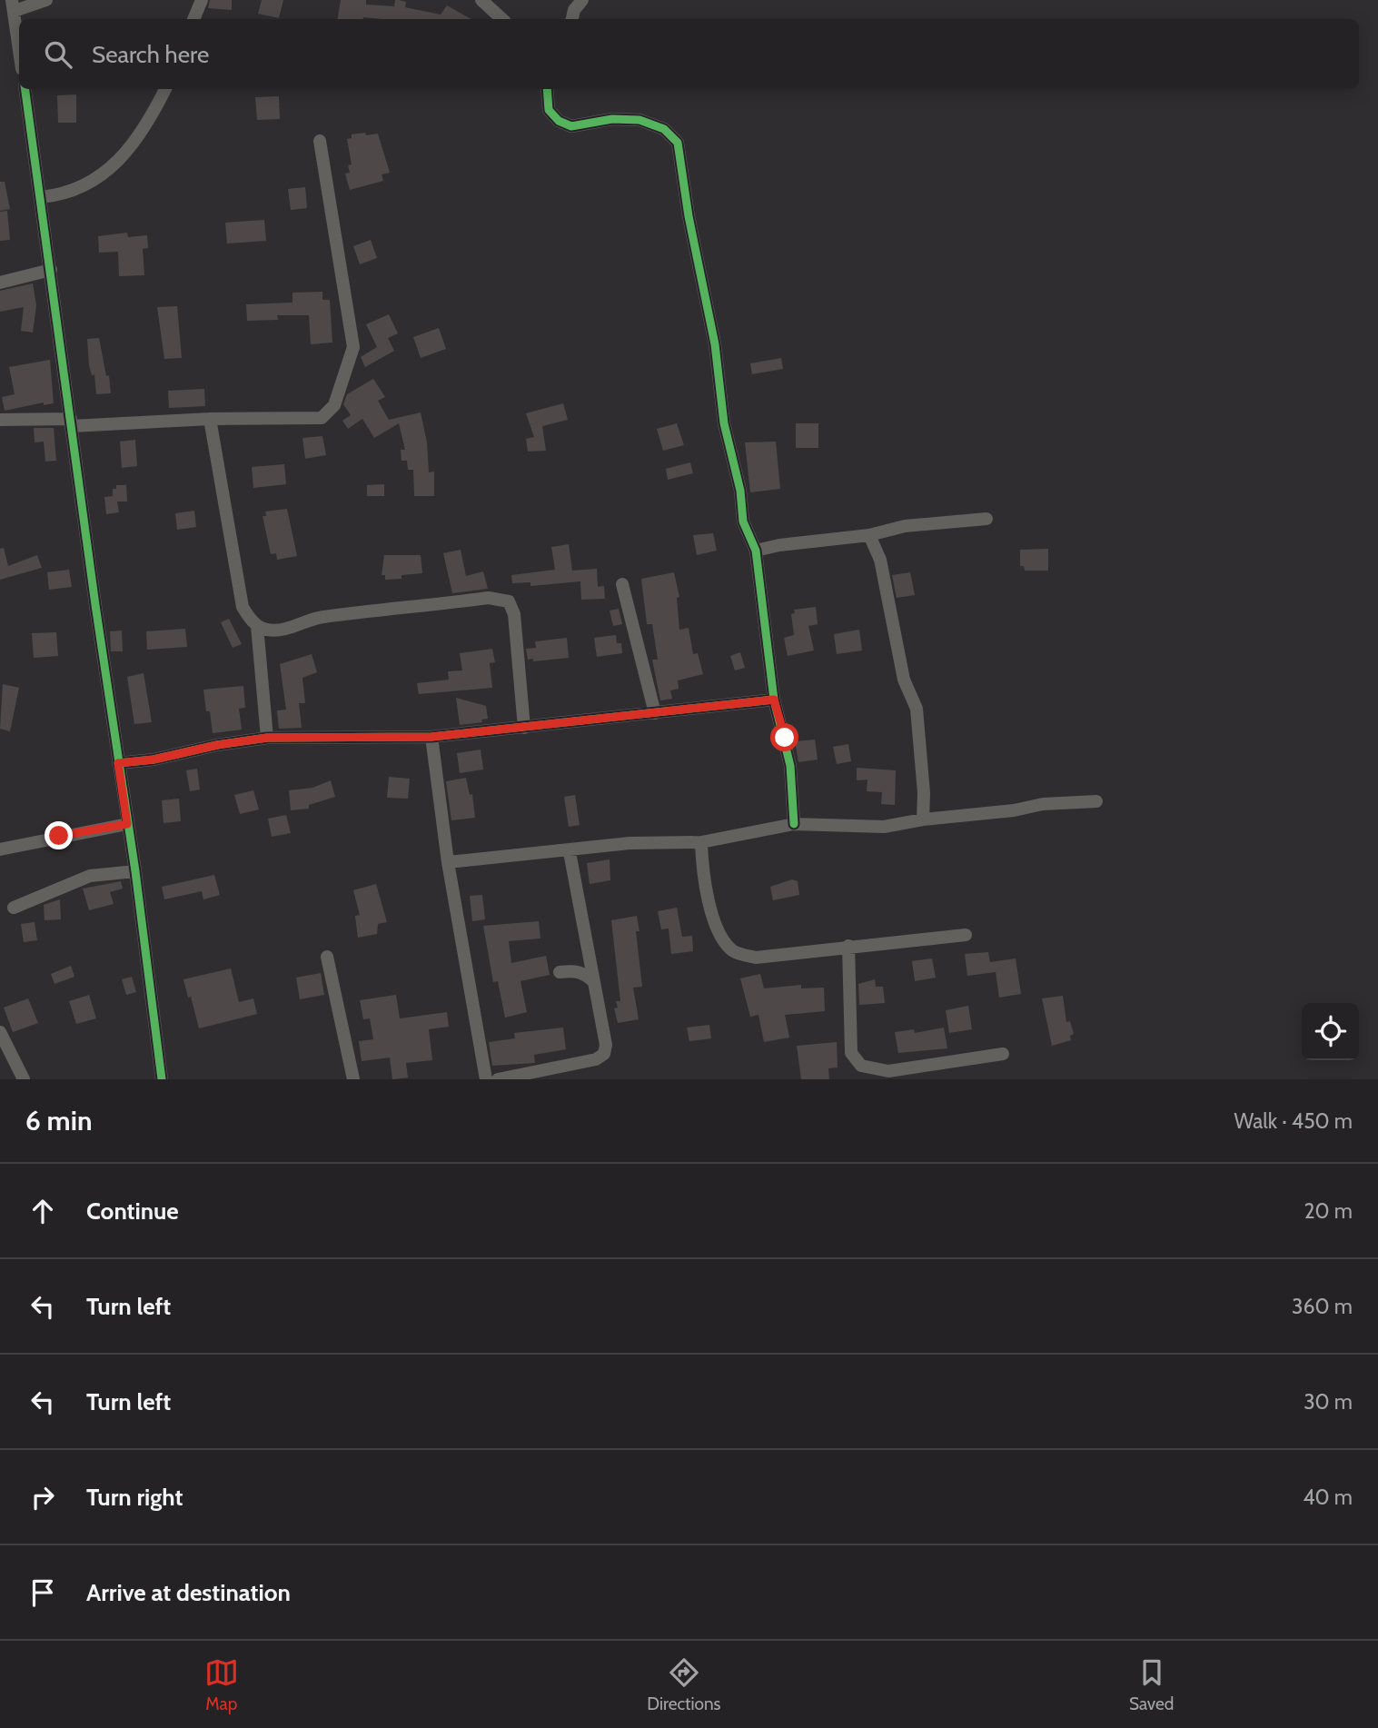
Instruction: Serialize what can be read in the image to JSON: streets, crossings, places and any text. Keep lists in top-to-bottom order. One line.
{"page":{"search":"Search here","heading":["6 min","Walk · 450 m"],"list":[["Continue","20 m"],["Turn left","360 m"],["Turn left","30 m"],["Turn right","40 m"],"Arrive at destination"],"nav":["Map","Directions","Saved"]}}
